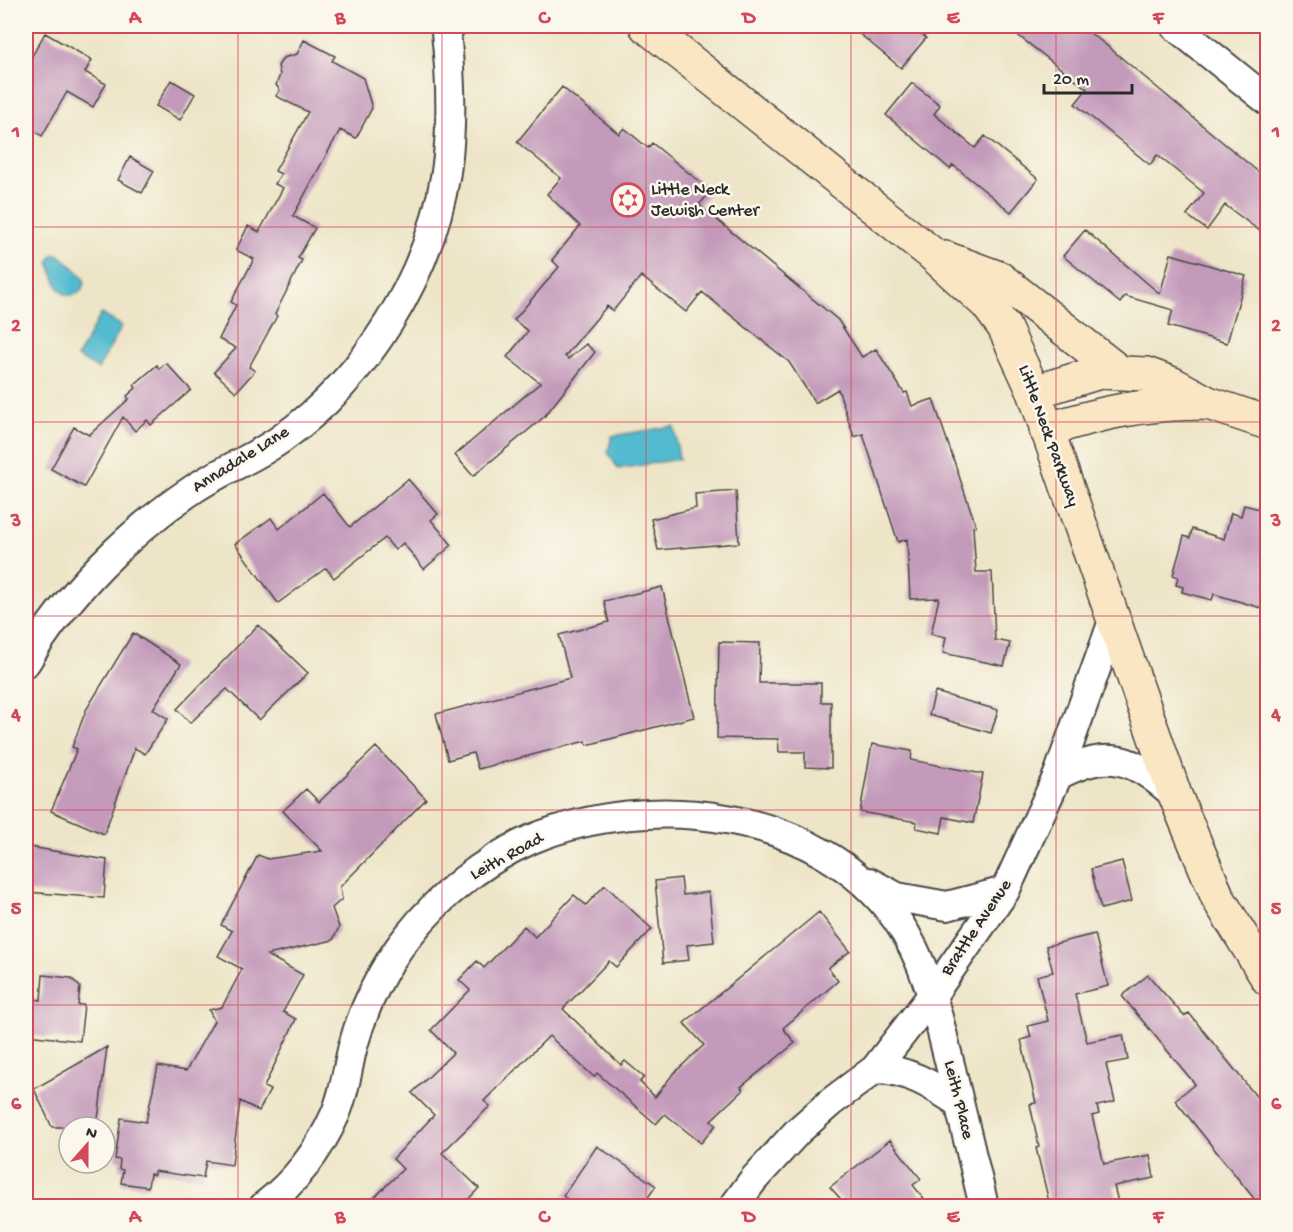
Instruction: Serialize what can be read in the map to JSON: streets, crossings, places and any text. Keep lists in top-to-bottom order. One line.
{"streets":{"main road":["Little Neck Parkway"],"street":["Annadale Lane","Leith Road","Brattle Avenue","Leith Place"]},"crossings":[["Little Neck Parkway","Brattle Avenue"],["Leith Road","Brattle Avenue"],["Leith Road","Leith Place"],["Brattle Avenue","Leith Place"]],"places":{"synagogue":["Little Neck Jewish Center"]},"scale_bar":"20 m","north":"top","grid":{"columns":["A","B","C","D","E","F"],"rows":["1","2","3","4","5","6"]}}
